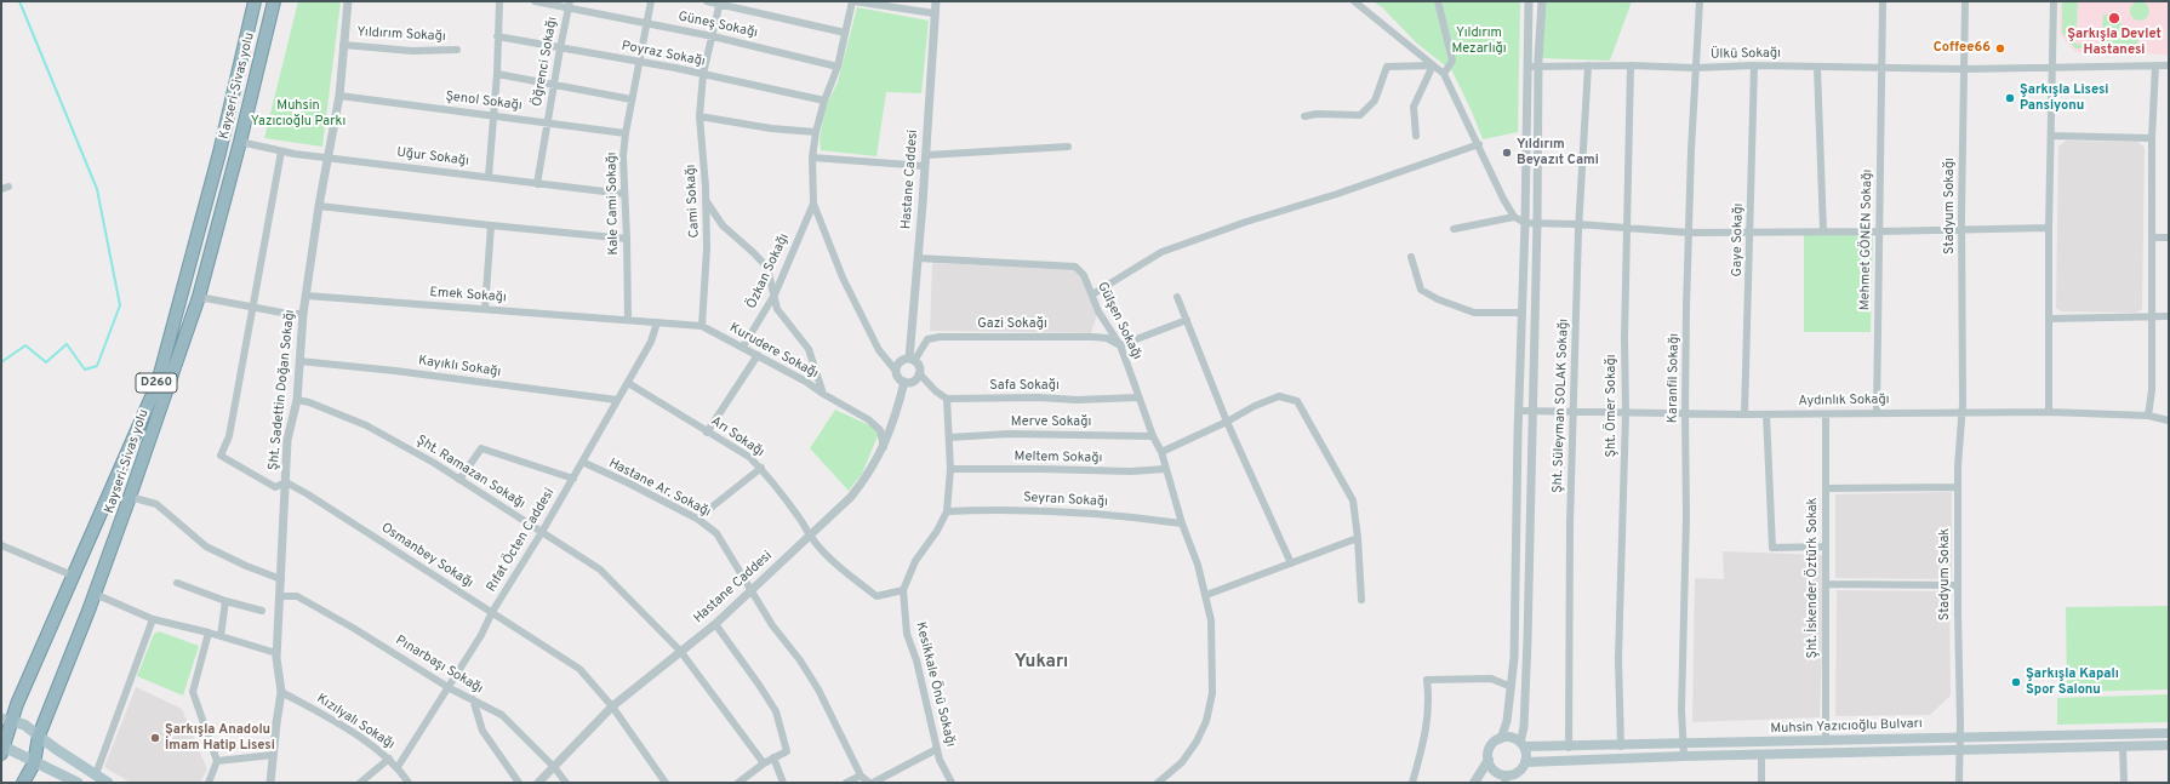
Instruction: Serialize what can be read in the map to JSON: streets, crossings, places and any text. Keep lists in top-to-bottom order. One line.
{"streets":{"highway":["Kayseri-Sivas yolu","D260"],"main road":["Muhsin Yazıcıoğlu Bulvarı"],"street":["Güneş Sokağı","Yıldırım Sokağı","Poyraz Sokağı","Ülkü Sokağı","Öğrenci Sokağı","Şenol Sokağı","Uğur Sokağı","Hastane Caddesi","Cami Sokağı","Kale Cami Sokağı","Stadyum Sokağı","Gaye Sokağı","Mehmet GÖNEN Sokağı","Özkan Sokağı","Emek Sokağı","Gülşen Sokağı","Gazi Sokağı","Kurudere Sokağı","Kayıklı Sokağı","Karanfil Sokağı","Safa Sokağı","Şht. Sadettin Doğan Sokağı","Aydınlık Sokağı","Şht. Süleyman SOLAK Sokağı","Şht. Ömer Sokağı","Merve Sokağı","Arı Sokağı","Meltem Sokağı","Şht. Ramazan Sokağı","Hastane Ar. Sokağı","Seyran Sokağı","Rıfat Öcten Caddesi","Osmanbey Sokağı","Stadyum Sokak","Şht. İskender Öztürk Sokak","Pınarbaşı Sokağı","Kesikkale Önü Sokağı","Kızılyalı Sokağı"]},"crossings":[["Güneş Sokağı","Öğrenci Sokağı"],["Güneş Sokağı","Cami Sokağı"],["Güneş Sokağı","Kale Cami Sokağı"],["Yıldırım Sokağı","Şht. Sadettin Doğan Sokağı"],["Poyraz Sokağı","Öğrenci Sokağı"],["Poyraz Sokağı","Cami Sokağı"],["Poyraz Sokağı","Kale Cami Sokağı"],["Ülkü Sokağı","Stadyum Sokağı"],["Ülkü Sokağı","Gaye Sokağı"],["Ülkü Sokağı","Mehmet GÖNEN Sokağı"],["Ülkü Sokağı","Karanfil Sokağı"],["Ülkü Sokağı","Şht. Süleyman SOLAK Sokağı"],["Ülkü Sokağı","Şht. Ömer Sokağı"],["Öğrenci Sokağı","Şenol Sokağı"],["Öğrenci Sokağı","Uğur Sokağı"],["Kayseri-Sivas yolu","Uğur Sokağı"],["Şenol Sokağı","Kale Cami Sokağı"],["Şenol Sokağı","Şht. Sadettin Doğan Sokağı"],["Uğur Sokağı","Kale Cami Sokağı"],["Uğur Sokağı","Şht. Sadettin Doğan Sokağı"],["Hastane Caddesi","Gülşen Sokağı"],["Hastane Caddesi","Gazi Sokağı"],["Hastane Caddesi","Kurudere Sokağı"],["Hastane Caddesi","Arı Sokağı"],["Hastane Caddesi","Şht. Ramazan Sokağı"],["Hastane Caddesi","Hastane Ar. Sokağı"],["Hastane Caddesi","Osmanbey Sokağı"],["Hastane Caddesi","Pınarbaşı Sokağı"],["Cami Sokağı","Kurudere Sokağı"],["Kale Cami Sokağı","Emek Sokağı"],["Kale Cami Sokağı","Kurudere Sokağı"],["Stadyum Sokağı","Aydınlık Sokağı"],["Stadyum Sokağı","Stadyum Sokak"],["Gaye Sokağı","Aydınlık Sokağı"],["Mehmet GÖNEN Sokağı","Aydınlık Sokağı"],["Özkan Sokağı","Kurudere Sokağı"],["Emek Sokağı","Kurudere Sokağı"],["Emek Sokağı","Şht. Sadettin Doğan Sokağı"],["Gülşen Sokağı","Gazi Sokağı"],["Gülşen Sokağı","Safa Sokağı"],["Gülşen Sokağı","Merve Sokağı"],["Gülşen Sokağı","Meltem Sokağı"],["Gülşen Sokağı","Seyran Sokağı"],["Kurudere Sokağı","Rıfat Öcten Caddesi"],["Kayıklı Sokağı","Şht. Sadettin Doğan Sokağı"],["Kayıklı Sokağı","Rıfat Öcten Caddesi"],["Karanfil Sokağı","Aydınlık Sokağı"],["Karanfil Sokağı","Muhsin Yazıcıoğlu Bulvarı"],["Şht. Sadettin Doğan Sokağı","Şht. Ramazan Sokağı"],["Şht. Sadettin Doğan Sokağı","Osmanbey Sokağı"],["Şht. Sadettin Doğan Sokağı","Pınarbaşı Sokağı"],["Şht. Sadettin Doğan Sokağı","Kızılyalı Sokağı"],["Aydınlık Sokağı","Şht. Süleyman SOLAK Sokağı"],["Aydınlık Sokağı","Şht. Ömer Sokağı"],["Aydınlık Sokağı","Stadyum Sokak"],["Aydınlık Sokağı","Şht. İskender Öztürk Sokak"],["Şht. Süleyman SOLAK Sokağı","Muhsin Yazıcıoğlu Bulvarı"],["Şht. Ömer Sokağı","Muhsin Yazıcıoğlu Bulvarı"],["Arı Sokağı","Rıfat Öcten Caddesi"],["Arı Sokağı","Kesikkale Önü Sokağı"],["Şht. Ramazan Sokağı","Rıfat Öcten Caddesi"],["Hastane Ar. Sokağı","Rıfat Öcten Caddesi"],["Rıfat Öcten Caddesi","Osmanbey Sokağı"],["Rıfat Öcten Caddesi","Pınarbaşı Sokağı"],["Rıfat Öcten Caddesi","Kızılyalı Sokağı"],["Stadyum Sokak","Muhsin Yazıcıoğlu Bulvarı"],["Şht. İskender Öztürk Sokak","Muhsin Yazıcıoğlu Bulvarı"]],"districts":["Yukarı"],"parks":["Yıldırım Mezarlığı","Muhsin Yazıcıoğlu Parkı"],"places":["Şarkışla Devlet Hastanesi","Coffee66","Şarkışla Lisesi Pansiyonu","Yıldırım Beyazıt Cami","Şarkışla Kapalı Spor Salonu","Şarkışla Anadolu İmam Hatip Lisesi"]}
